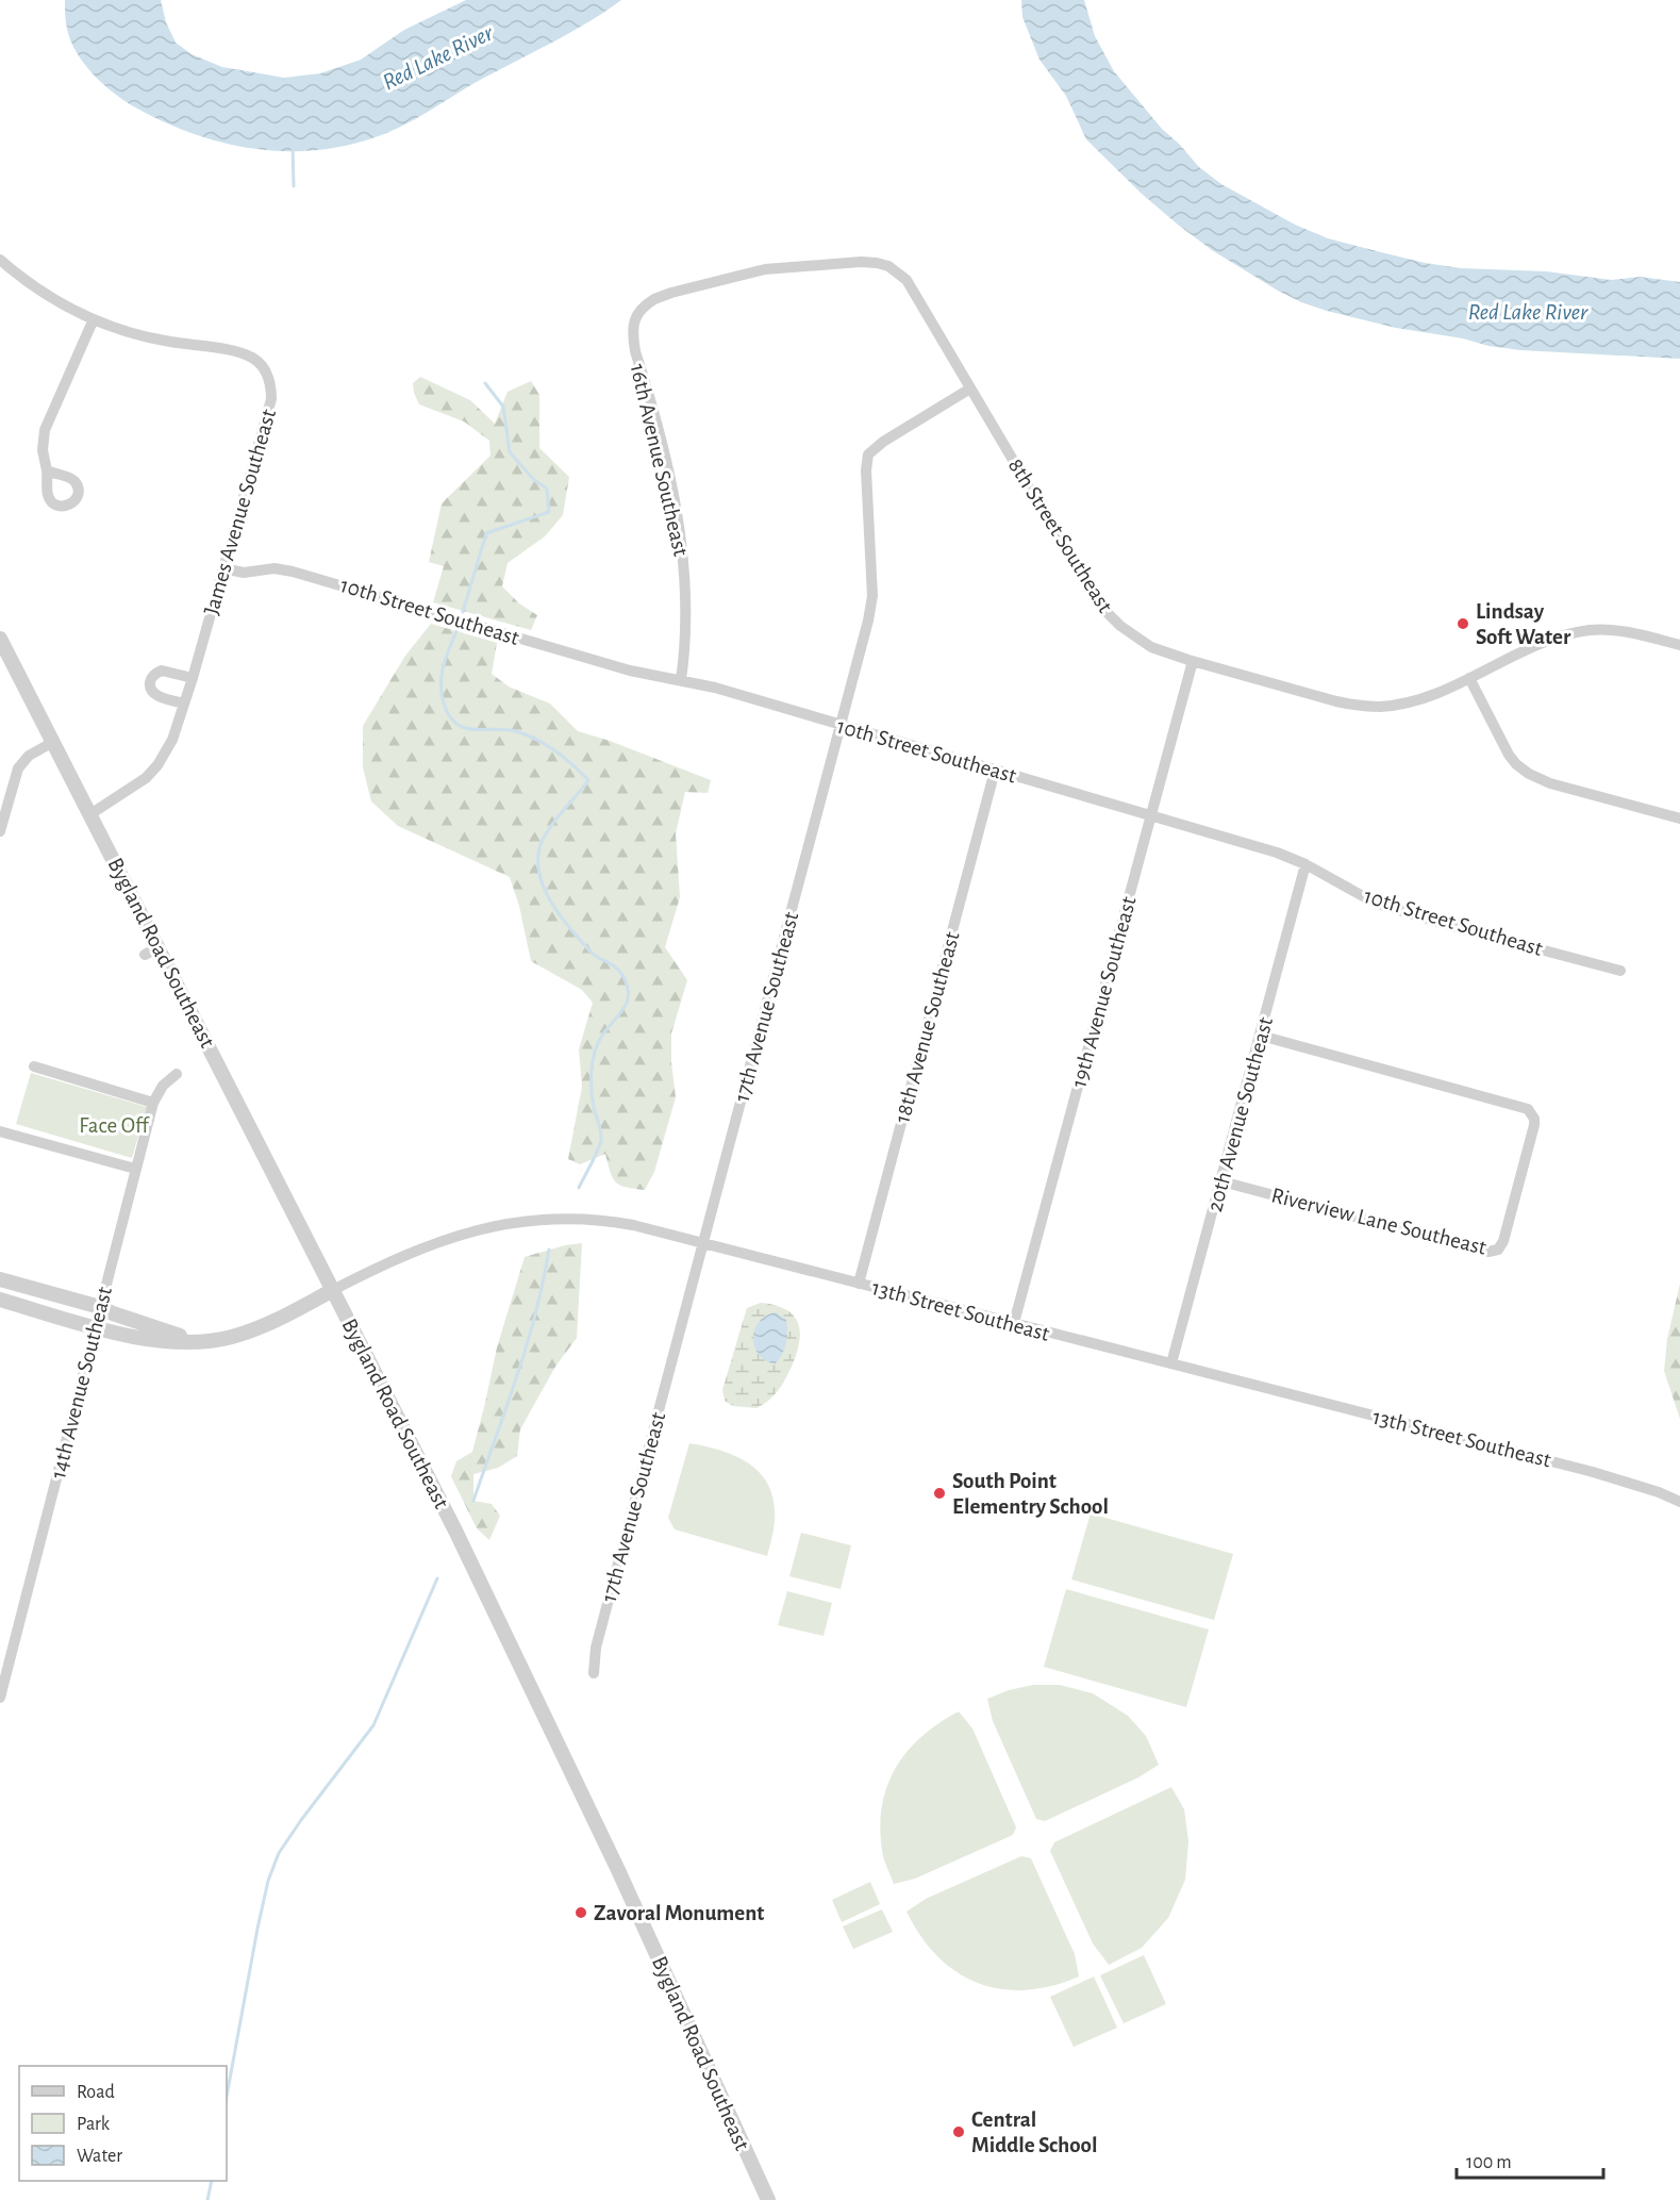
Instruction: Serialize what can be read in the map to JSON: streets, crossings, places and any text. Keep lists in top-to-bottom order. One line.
{"streets":{"street":["16th Avenue Southeast","James Avenue Southeast","8th Street Southeast","10th Street Southeast","Bygland Road Southeast","19th Avenue Southeast","17th Avenue Southeast","18th Avenue Southeast","20th Avenue Southeast","Riverview Lane Southeast","13th Street Southeast","14th Avenue Southeast"]},"crossings":[["16th Avenue Southeast","8th Street Southeast"],["16th Avenue Southeast","10th Street Southeast"],["James Avenue Southeast","10th Street Southeast"],["James Avenue Southeast","Bygland Road Southeast"],["8th Street Southeast","19th Avenue Southeast"],["8th Street Southeast","17th Avenue Southeast"],["10th Street Southeast","19th Avenue Southeast"],["10th Street Southeast","17th Avenue Southeast"],["10th Street Southeast","18th Avenue Southeast"],["10th Street Southeast","20th Avenue Southeast"],["Bygland Road Southeast","13th Street Southeast"],["19th Avenue Southeast","13th Street Southeast"],["17th Avenue Southeast","13th Street Southeast"],["18th Avenue Southeast","13th Street Southeast"],["20th Avenue Southeast","Riverview Lane Southeast"],["20th Avenue Southeast","13th Street Southeast"]],"water":["Red Lake River"],"parks":["Face Off"],"places":["Lindsay Soft Water","South Point Elementry School","Zavoral Monument","Central Middle School"],"legend":["Road","Park","Water"],"scale_bar":"100 m"}
